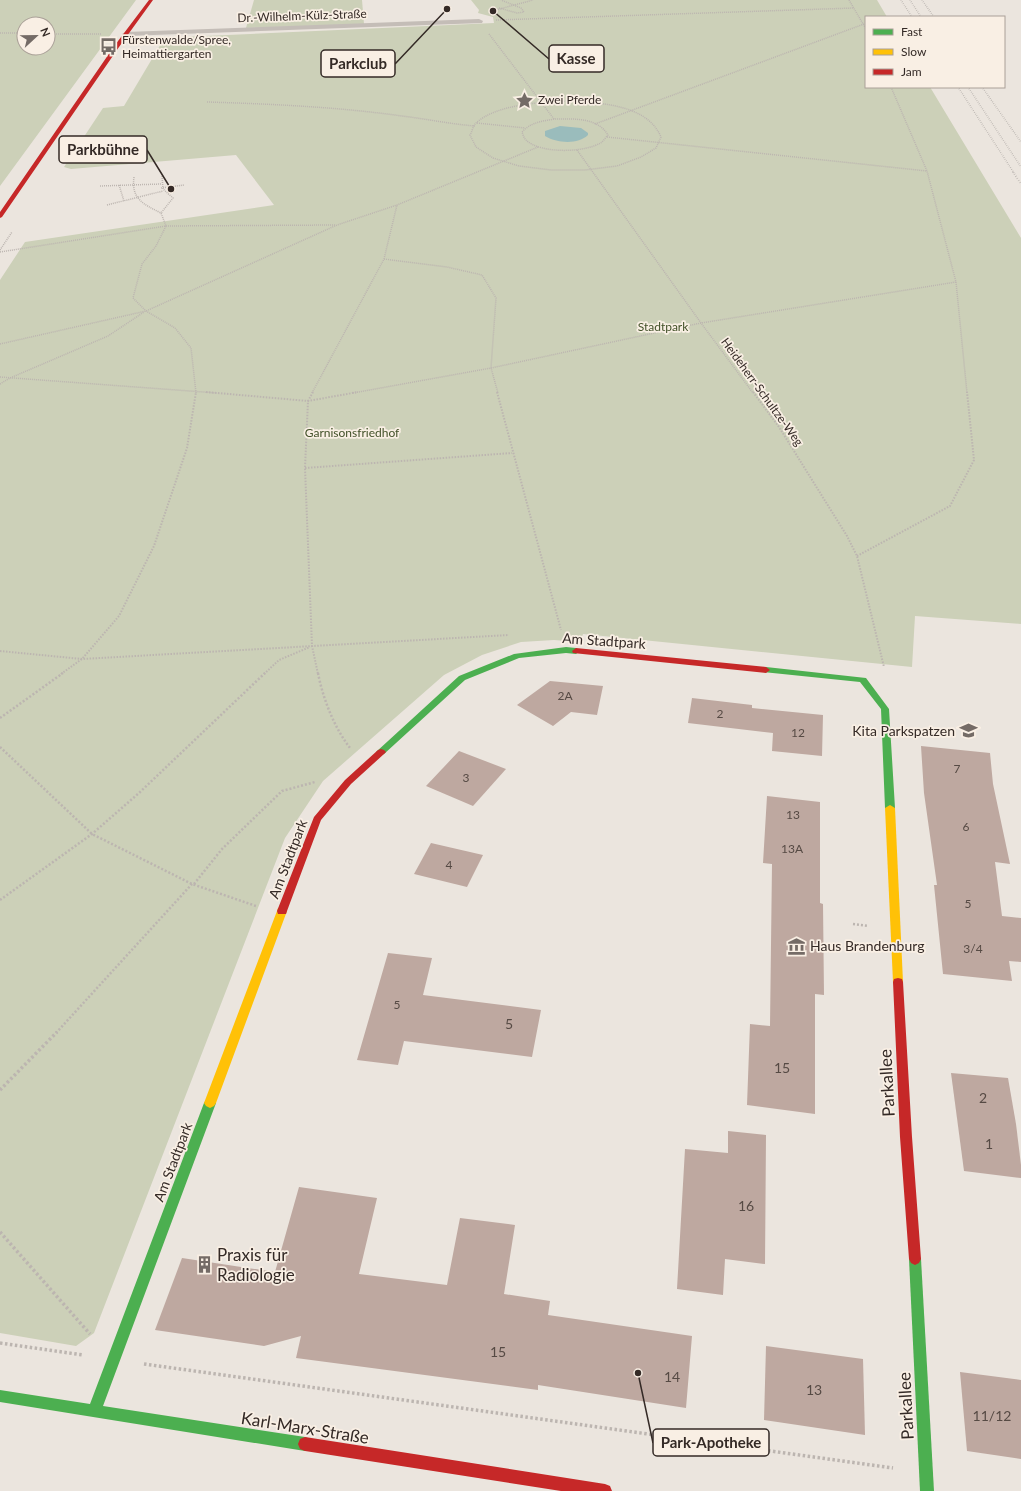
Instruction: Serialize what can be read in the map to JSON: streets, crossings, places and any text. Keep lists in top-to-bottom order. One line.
{"streets":{"street":["Am Stadtpark","Parkallee","Karl-Marx-Straße"],"lane":["Dr.-Wilhelm-Külz-Straße"],"path":["Heideherr-Schultze-Weg"]},"crossings":[["Am Stadtpark","Parkallee"],["Am Stadtpark","Karl-Marx-Straße"]],"parks":["Stadtpark","Garnisonsfriedhof"],"places":{"other":["Parkclub","Kasse","Parkbühne","Park-Apotheke"],"bus stop":["Fürstenwalde/Spree, Heimattiergarten"],"place":["Zwei Pferde"],"school or university":["Kita Parkspatzen"],"museum":["Haus Brandenburg"],"building":["Praxis für Radiologie"]},"house_numbers":["2A","2","12","7","3","13","6","13A","4","5","3/4","5","5","15","2","1","16","15","14","13","11/12"],"legend":["Fast","Slow","Jam"],"north":"right"}
